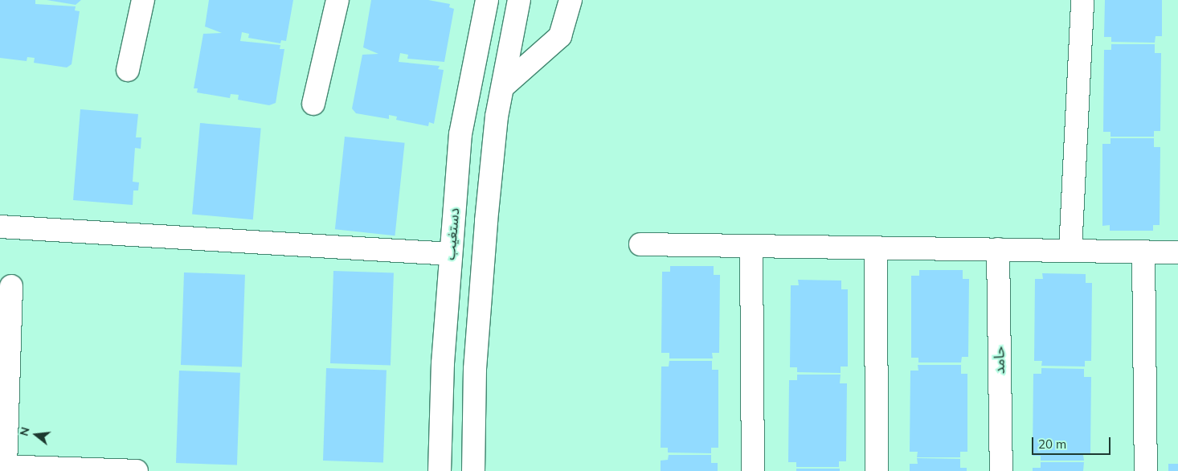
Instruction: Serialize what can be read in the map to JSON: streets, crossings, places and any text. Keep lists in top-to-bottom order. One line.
{"streets":{"street":["دستغیب","حامد"]},"scale_bar":"20 m","north":"left"}
